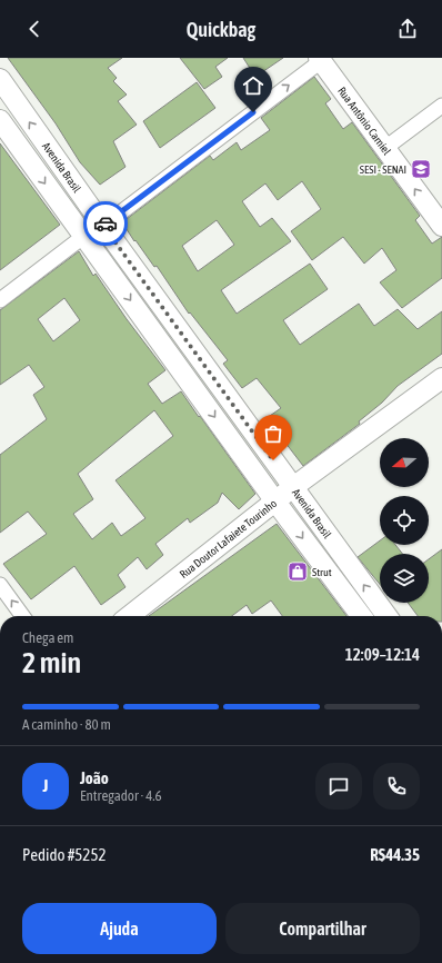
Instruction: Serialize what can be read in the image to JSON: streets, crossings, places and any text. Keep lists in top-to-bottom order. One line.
{"streets":{"main road":["Rua Antônio Carniel","Avenida Brasil","Rua Doutor Lafaiete Tourinho"]},"crossings":[["Avenida Brasil","Rua Doutor Lafaiete Tourinho"]],"one_way":["Rua Antônio Carniel"],"places":{"school or university":["SESI - SENAI"],"shop":["Strut"]},"north":"left","page":{"header":"Quickbag","heading":["2 min","Chega em","12:09–12:14"],"panel":["João","Entregador · 4.6","Pedido #5252","R$44.35"],"bar":"A caminho · 80 m","round":"J","buttons":["Ajuda","Compartilhar"]}}
